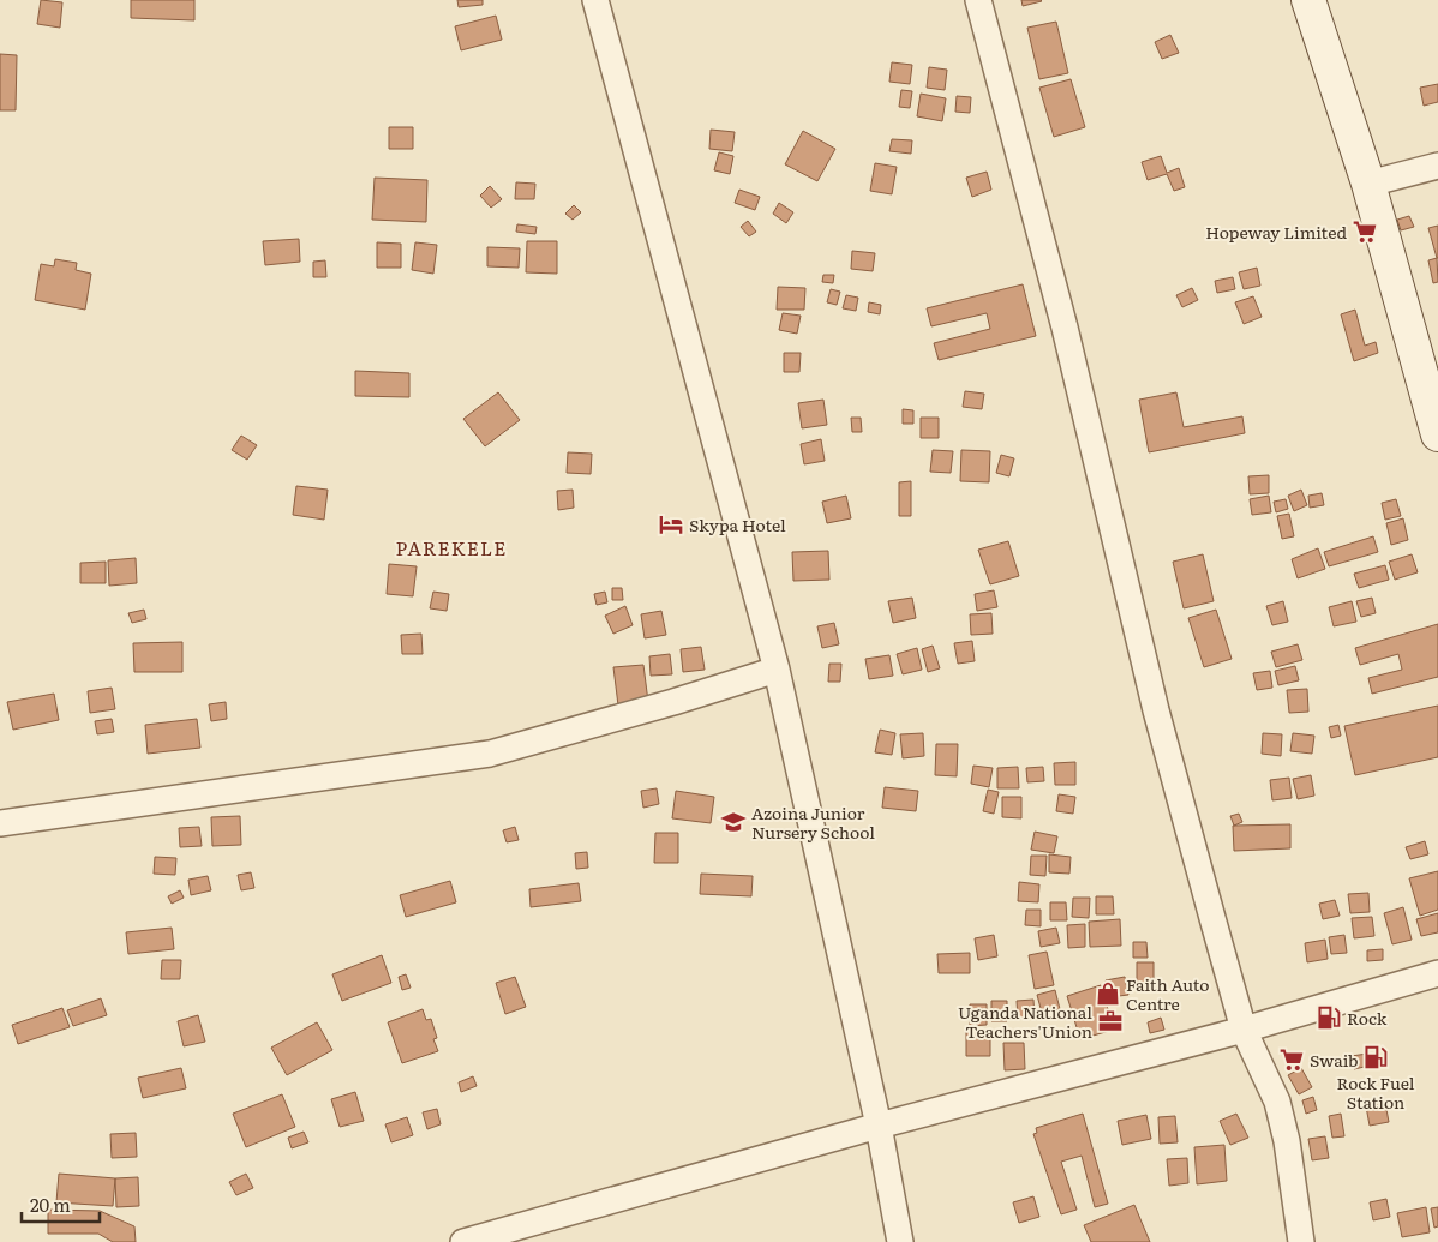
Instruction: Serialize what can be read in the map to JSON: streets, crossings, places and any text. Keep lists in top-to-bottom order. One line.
{"districts":["PAREKELE"],"places":{"supermarket":["Hopeway Limited","Swaib"],"hotel":["Skypa Hotel"],"school or university":["Azoina Junior Nursery School"],"shop":["Faith Auto Centre"],"fuel station":["Rock","Rock Fuel Station"],"office":["Uganda National Teachers'Union"]},"scale_bar":"20 m"}
